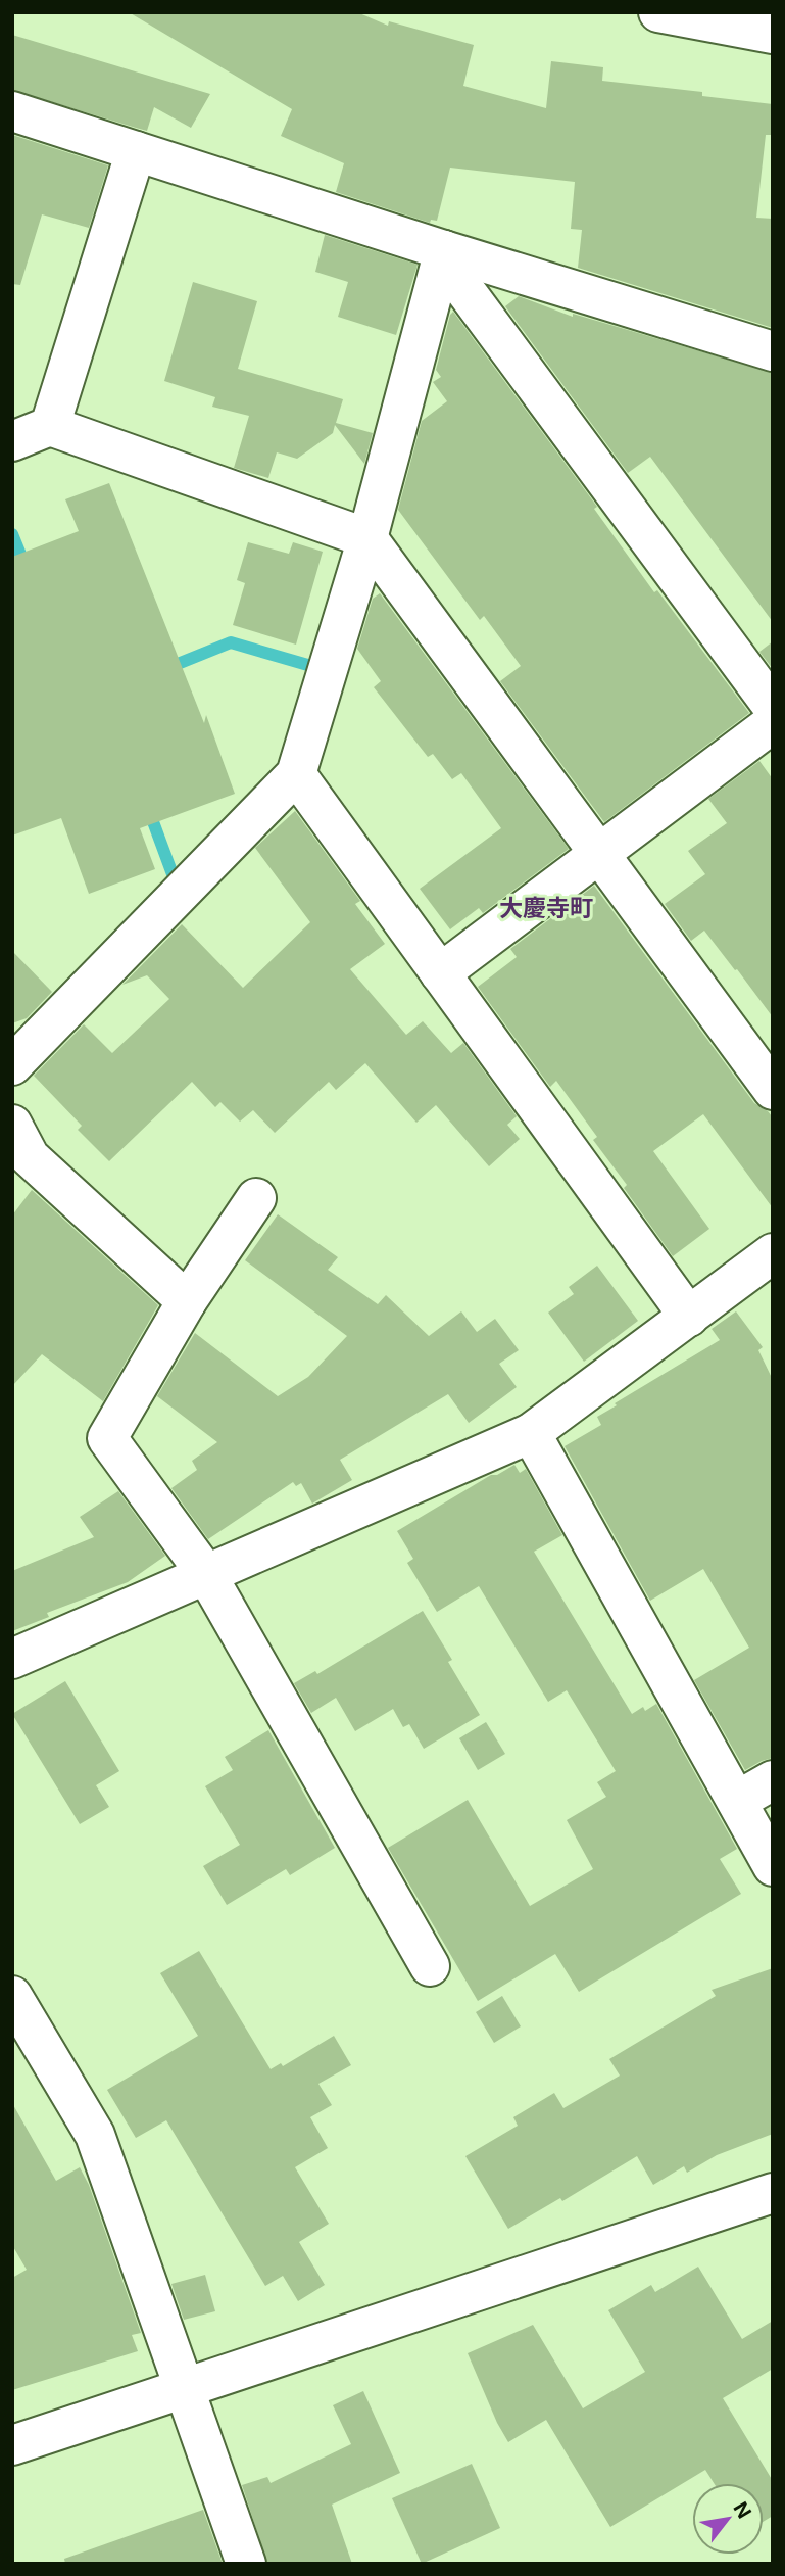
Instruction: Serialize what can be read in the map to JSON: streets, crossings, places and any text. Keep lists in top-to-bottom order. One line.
{"districts":["大慶寺町"],"north":"top right"}
